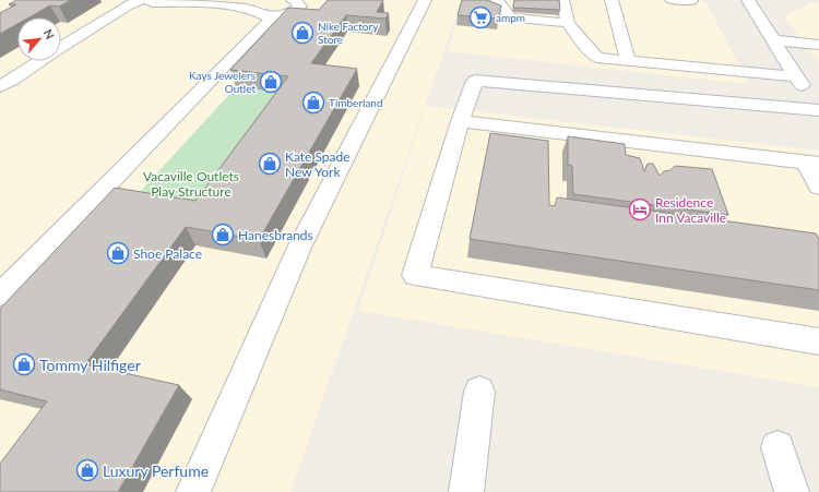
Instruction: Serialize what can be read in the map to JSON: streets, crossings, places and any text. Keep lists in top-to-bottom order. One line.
{"parks":["Vacaville Outlets Play Structure"],"places":{"supermarket":["ampm"],"shop":["Nike Factory Store","Kays Jewelers Outlet","Timberland","Kate Spade New York","Hanesbrands","Shoe Palace","Tommy Hilfiger","Luxury Perfume"],"hotel":["Residence Inn Vacaville"]},"north":"top right"}
